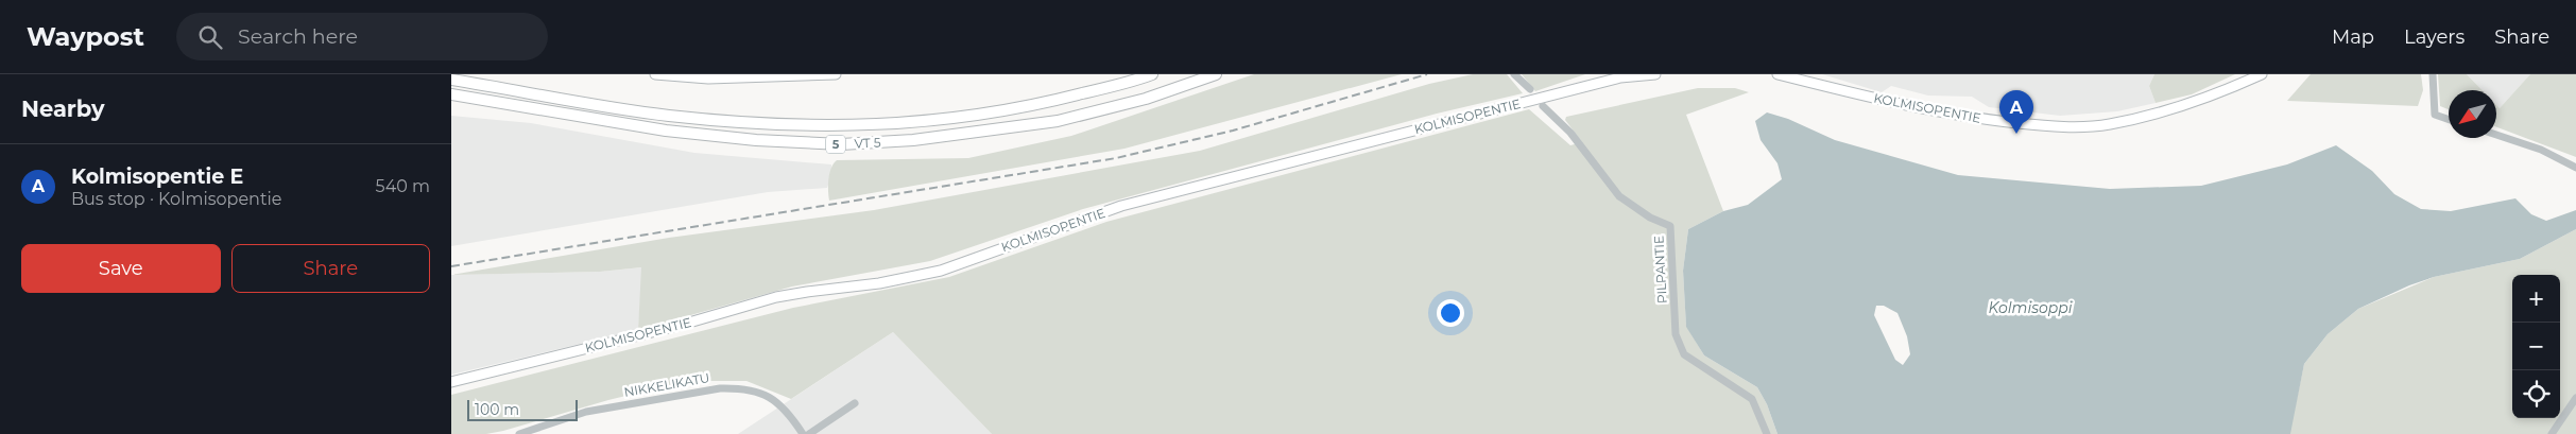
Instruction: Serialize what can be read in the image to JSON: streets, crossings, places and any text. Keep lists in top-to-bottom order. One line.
{"streets":{"highway":["VT 5","5"],"main road":["KOLMISOPENTIE"],"street":["PILPANTIE","NIKKELIKATU"]},"water":["Kolmisoppi"],"scale_bar":"100 m","north":"bottom left","page":{"header":"Waypost","search":"Search here","nav":["Map","Layers","Share"],"heading":"Nearby","pins":"A","list":[{"mark":"A","name":"Kolmisopentie E","note":"Bus stop · Kolmisopentie","value":"540 m"}],"buttons":["Save","Share"],"map_buttons":["+","−"],"scale":"100 m"}}
